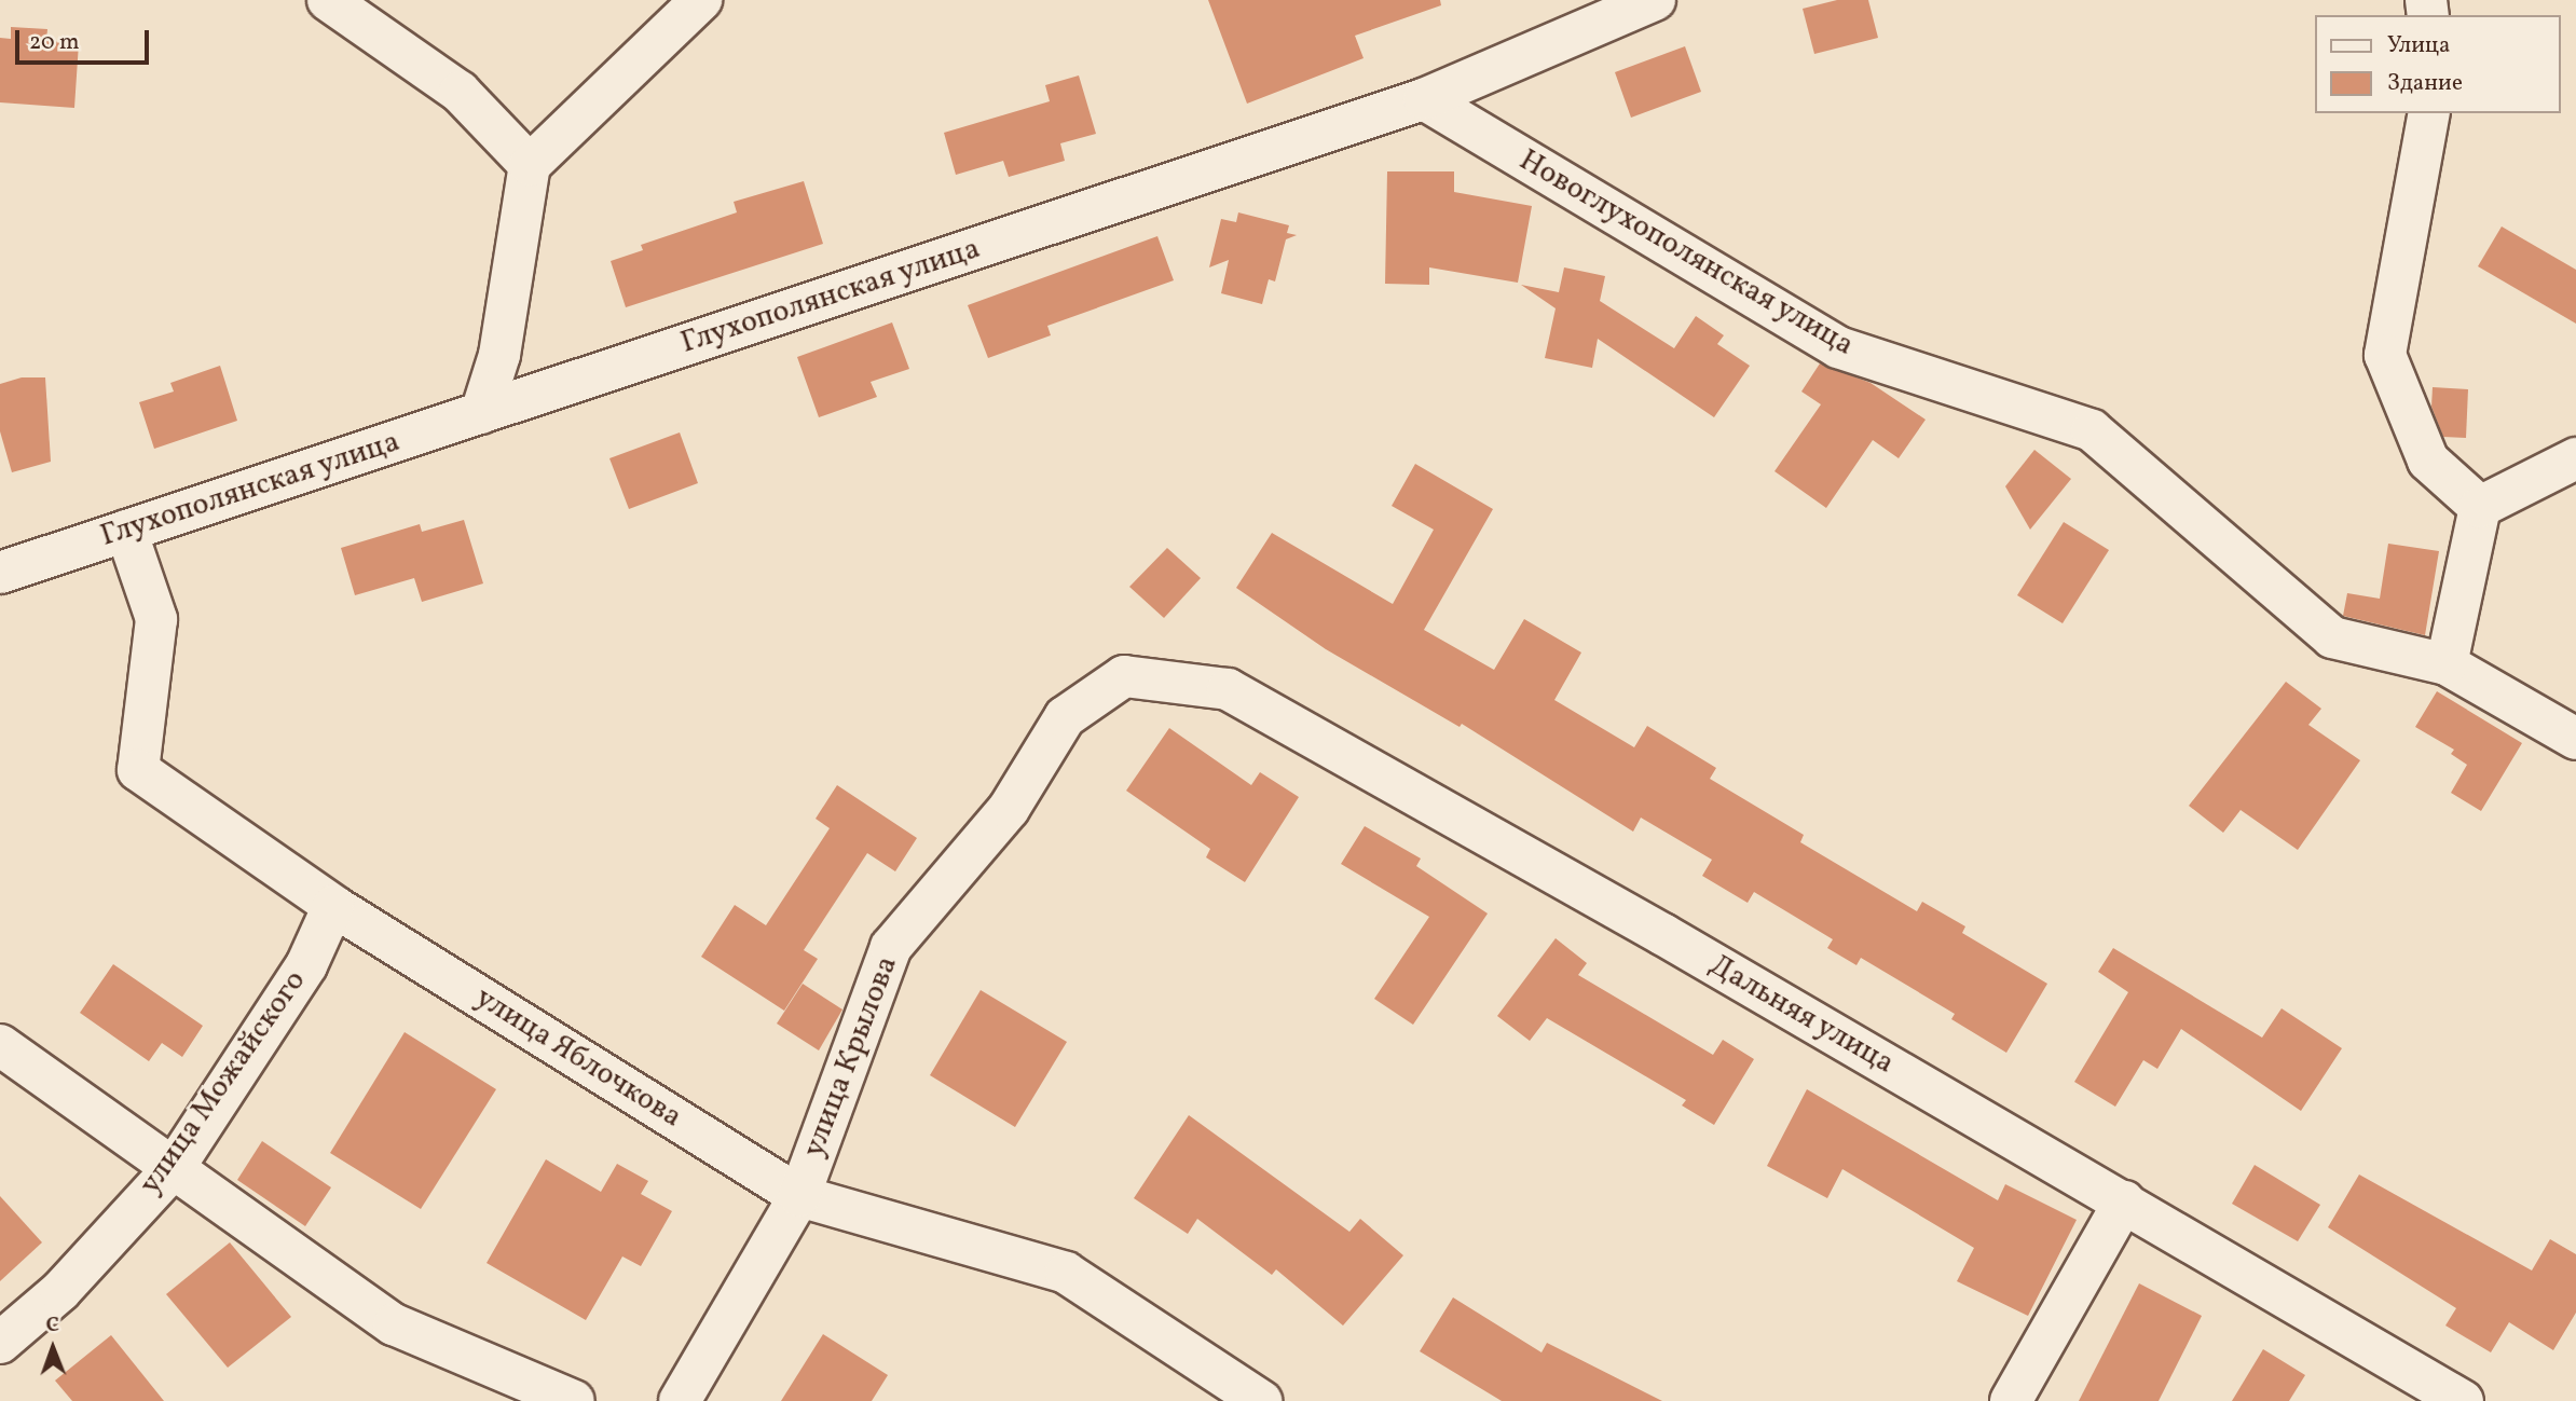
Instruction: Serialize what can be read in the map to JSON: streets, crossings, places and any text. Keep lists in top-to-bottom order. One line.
{"streets":{"street":["Новоглухополянская улица","Глухополянская улица","Дальняя улица","улица Крылова","улица Яблочкова","улица Можайского"]},"crossings":[["Новоглухополянская улица","Глухополянская улица"],["Глухополянская улица","улица Яблочкова"],["Дальняя улица","улица Крылова"],["улица Крылова","улица Яблочкова"],["улица Яблочкова","улица Можайского"]],"legend":["Улица","Здание"],"scale_bar":"20 m","north":"top"}
